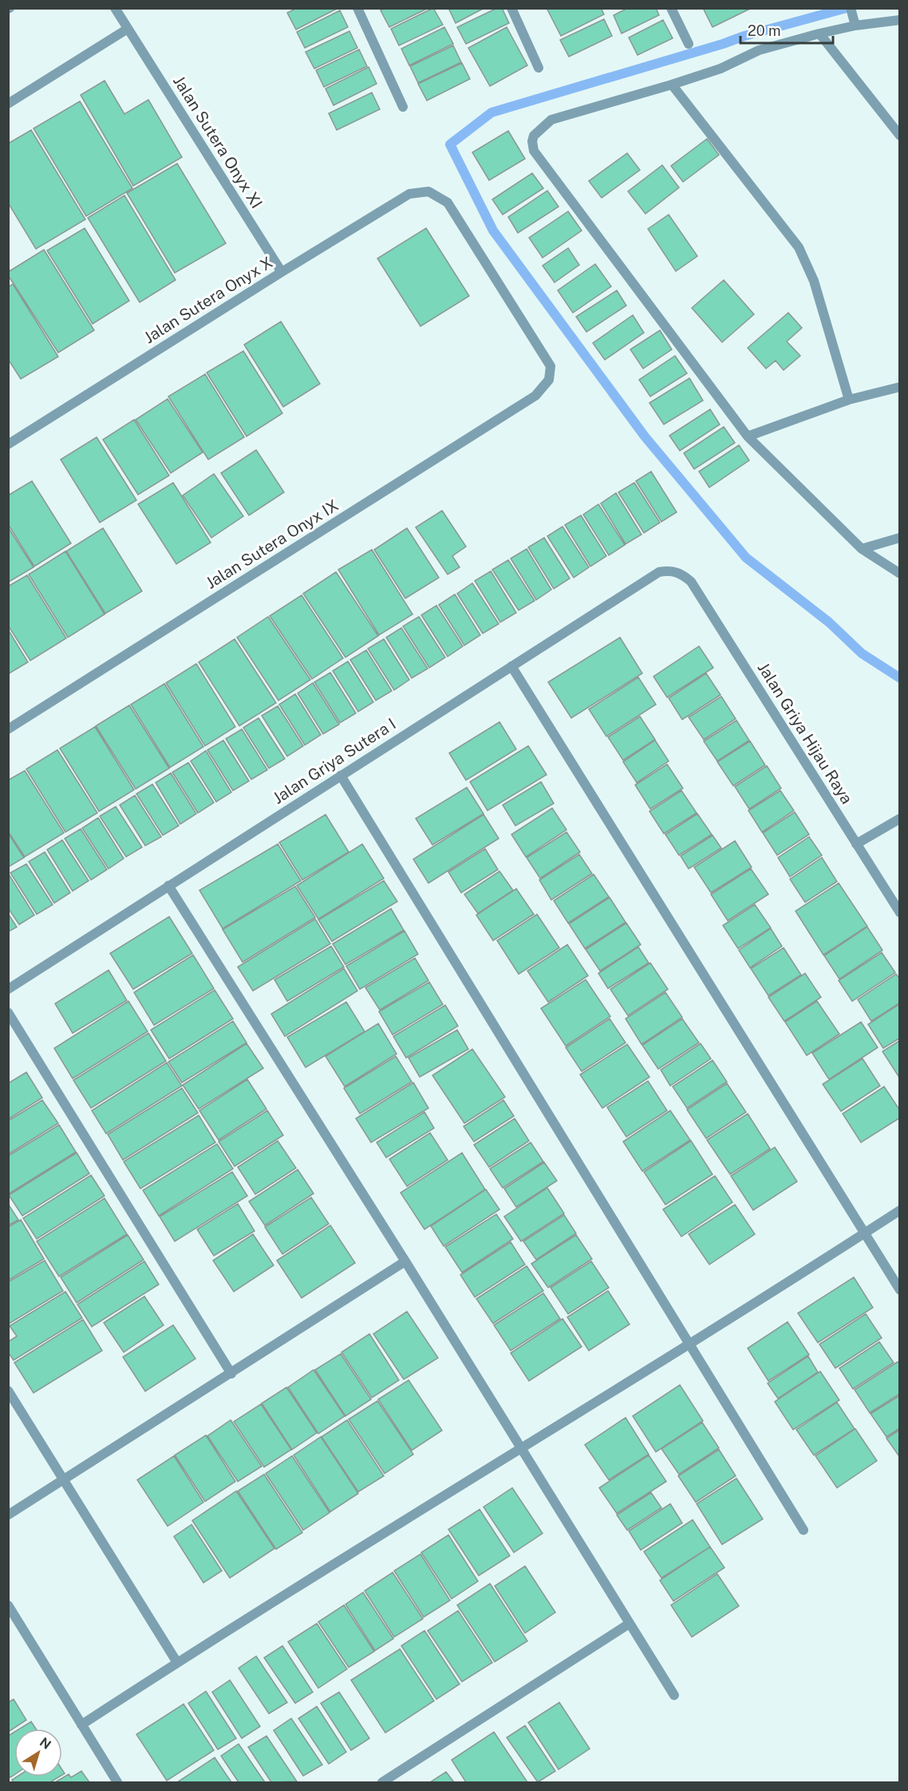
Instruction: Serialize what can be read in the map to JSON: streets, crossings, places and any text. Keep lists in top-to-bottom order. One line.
{"streets":{"street":["Jalan Sutera Onyx XI","Jalan Sutera Onyx X","Jalan Sutera Onyx IX","Jalan Griya Hijau Raya","Jalan Griya Sutera I"]},"crossings":[["Jalan Sutera Onyx XI","Jalan Sutera Onyx X"],["Jalan Sutera Onyx X","Jalan Sutera Onyx IX"],["Jalan Griya Hijau Raya","Jalan Griya Sutera I"]],"scale_bar":"20 m","north":"top right"}
